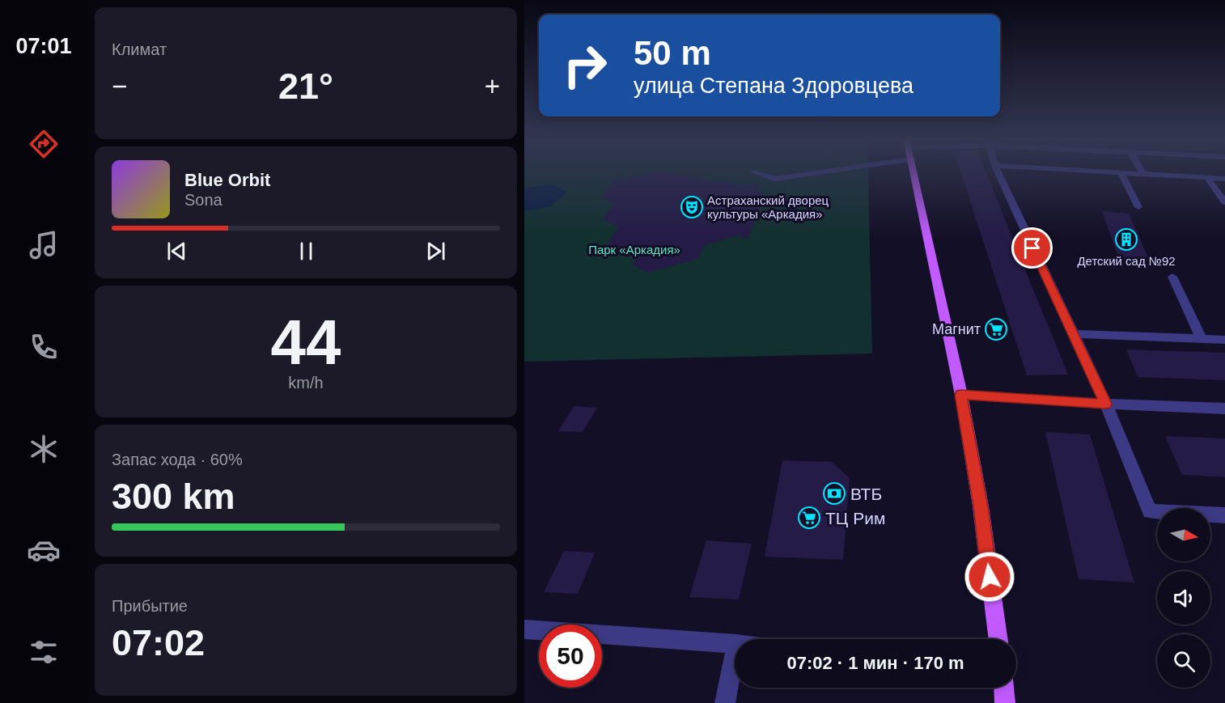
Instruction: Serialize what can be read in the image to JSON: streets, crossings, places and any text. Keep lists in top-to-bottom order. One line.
{"parks":["Парк «Аркадия»"],"places":{"theatre":["Астраханский дворец культуры «Аркадия»"],"building":["Детский сад №92"],"supermarket":["Магнит","ТЦ Рим"],"bank":["ВТБ"]},"north":"right","page":{"tabs":"07:01","tile":["Климат",["44","km/h"],["Запас хода · 60%","300 km"],["Прибытие","07:02"]],"turn":["50 m","улица Степана Здоровцева"],"heat":["−","21°","+"],"song":["Blue Orbit","Sona"],"limit":"50","trip":"07:02 · 1 мин · 170 m"}}
